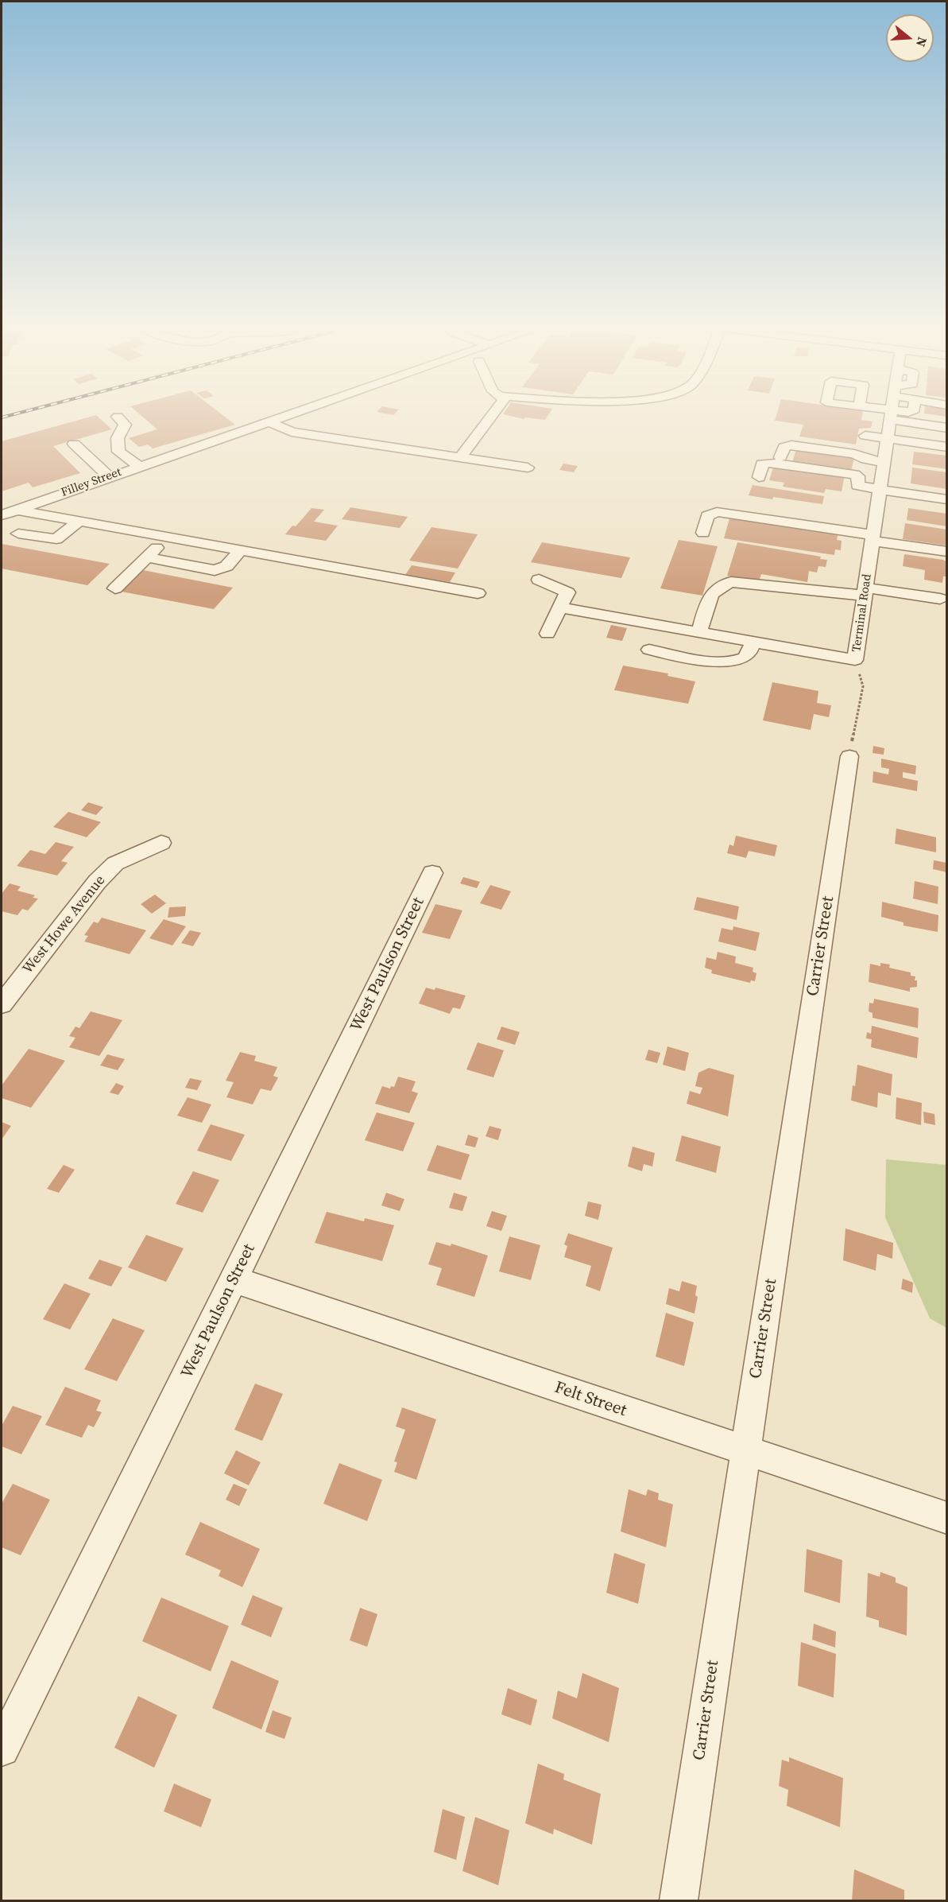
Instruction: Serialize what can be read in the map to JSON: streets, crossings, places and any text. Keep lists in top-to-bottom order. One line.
{"streets":{"street":["Filley Street","Terminal Road","West Howe Avenue","Carrier Street","West Paulson Street","Felt Street"]},"crossings":[["Carrier Street","Felt Street"],["West Paulson Street","Felt Street"]],"north":"right"}
